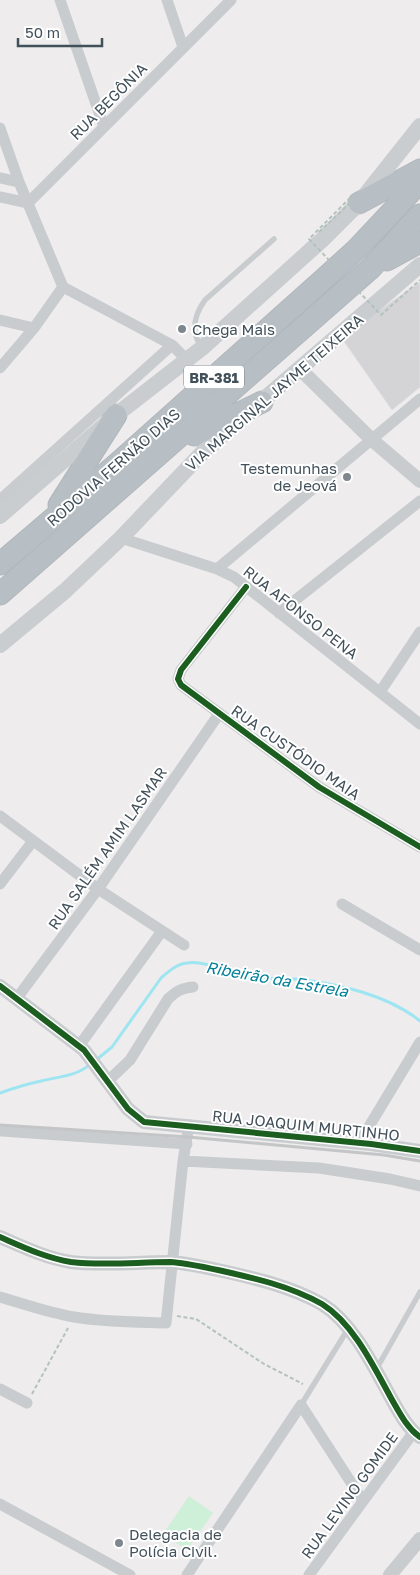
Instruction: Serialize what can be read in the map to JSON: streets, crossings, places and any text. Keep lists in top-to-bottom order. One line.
{"streets":{"highway":["BR-381","RODOVIA FERNÃO DIAS"],"main road":["VIA MARGINAL JAYME TEIXEIRA"],"street":["RUA BEGÔNIA","RUA AFONSO PENA","RUA CUSTÓDIO MAIA","RUA SALÉM AMIM LASMAR","RUA JOAQUIM MURTINHO","RUA LEVINO GOMIDE"]},"crossings":[["VIA MARGINAL JAYME TEIXEIRA","RUA AFONSO PENA"],["RUA AFONSO PENA","RUA CUSTÓDIO MAIA"],["RUA CUSTÓDIO MAIA","RUA SALÉM AMIM LASMAR"],["RUA SALÉM AMIM LASMAR","RUA JOAQUIM MURTINHO"]],"water":["Ribeirão da Estrela"],"places":["Chega Mais","Testemunhas de Jeová","Delegacia de Polícia Civil."],"scale_bar":"50 m"}
